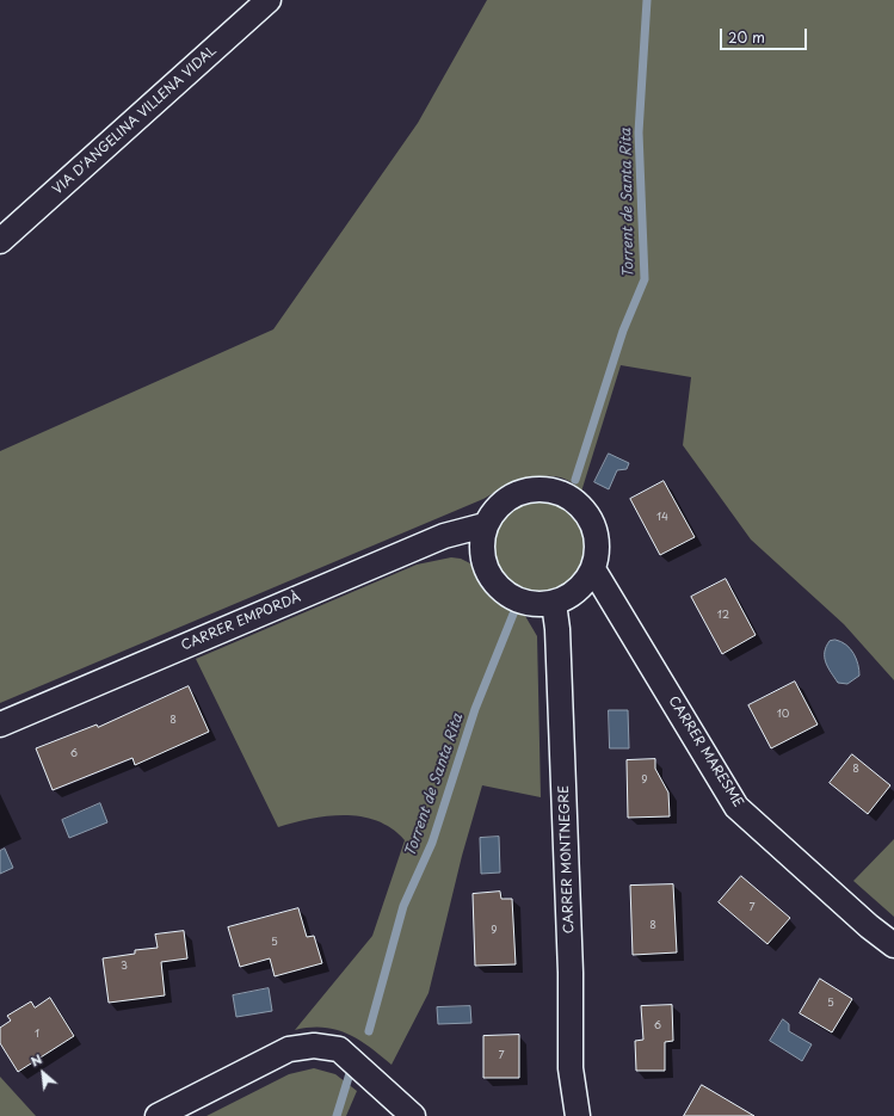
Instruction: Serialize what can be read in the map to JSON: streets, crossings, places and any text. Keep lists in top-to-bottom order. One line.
{"streets":{"street":["VIA D'ANGELINA VILLENA VIDAL","CARRER EMPORDÀ","CARRER MARESME","CARRER MONTNEGRE"]},"crossings":[["CARRER EMPORDÀ","CARRER MARESME"],["CARRER EMPORDÀ","CARRER MONTNEGRE"],["CARRER MARESME","CARRER MONTNEGRE"]],"water":["Torrent de Santa Rita"],"house_numbers":["14","12","10","8","6","8","9","7","8","9","5","3","5","6","1","7"],"scale_bar":"20 m","north":"top left"}
